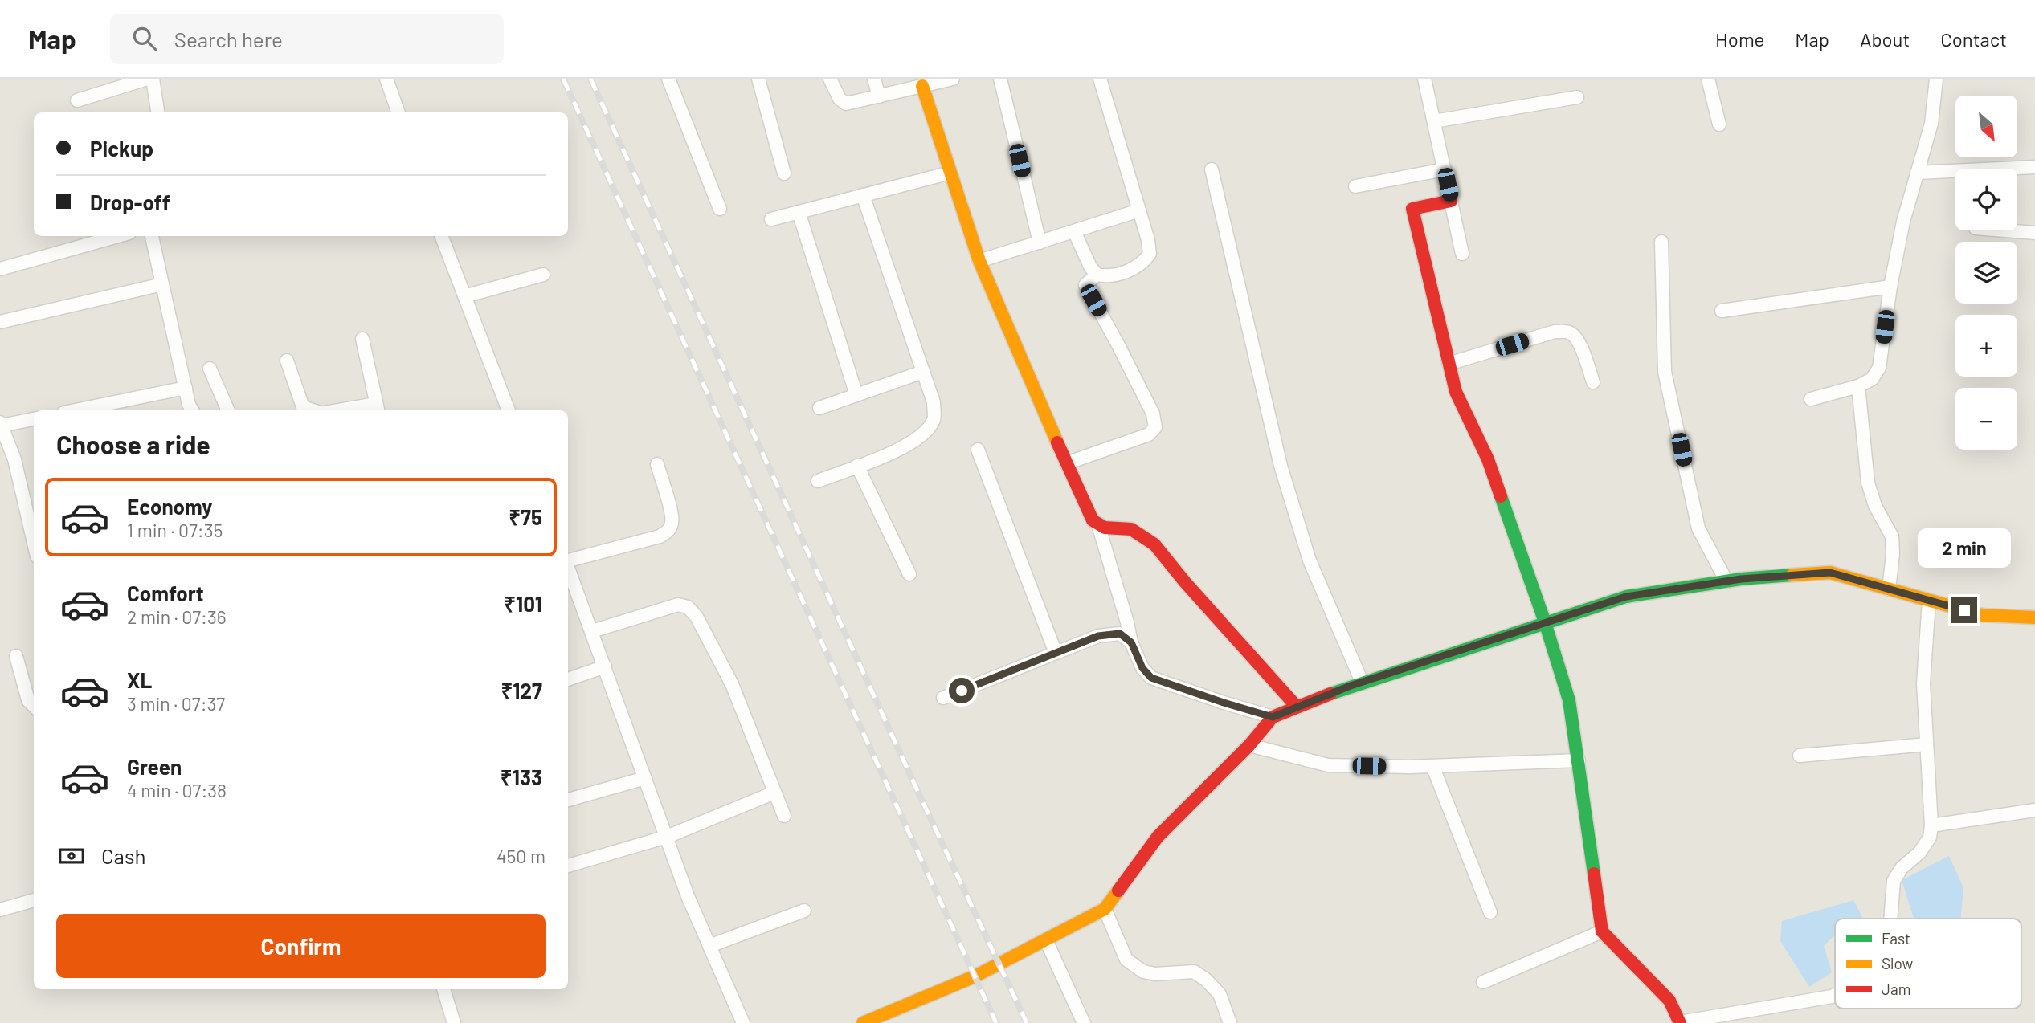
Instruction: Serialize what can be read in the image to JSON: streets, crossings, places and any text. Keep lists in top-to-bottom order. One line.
{"legend":["Fast","Slow","Jam"],"north":"bottom right","page":{"header":"Map","search":"Search here","nav":["Home","Map","About","Contact"],"map_buttons":["+","−"],"banner":["Pickup","Drop-off"],"heading":"Choose a ride","list":[{"name":"Economy","note":"1 min · 07:35","value":"₹75"},{"name":"Comfort","note":"2 min · 07:36","value":"₹101"},{"name":"XL","note":"3 min · 07:37","value":"₹127"},{"name":"Green","note":"4 min · 07:38","value":"₹133"}],"bubble":"2 min","pay":["Cash","450 m"],"buttons":"Confirm"}}
